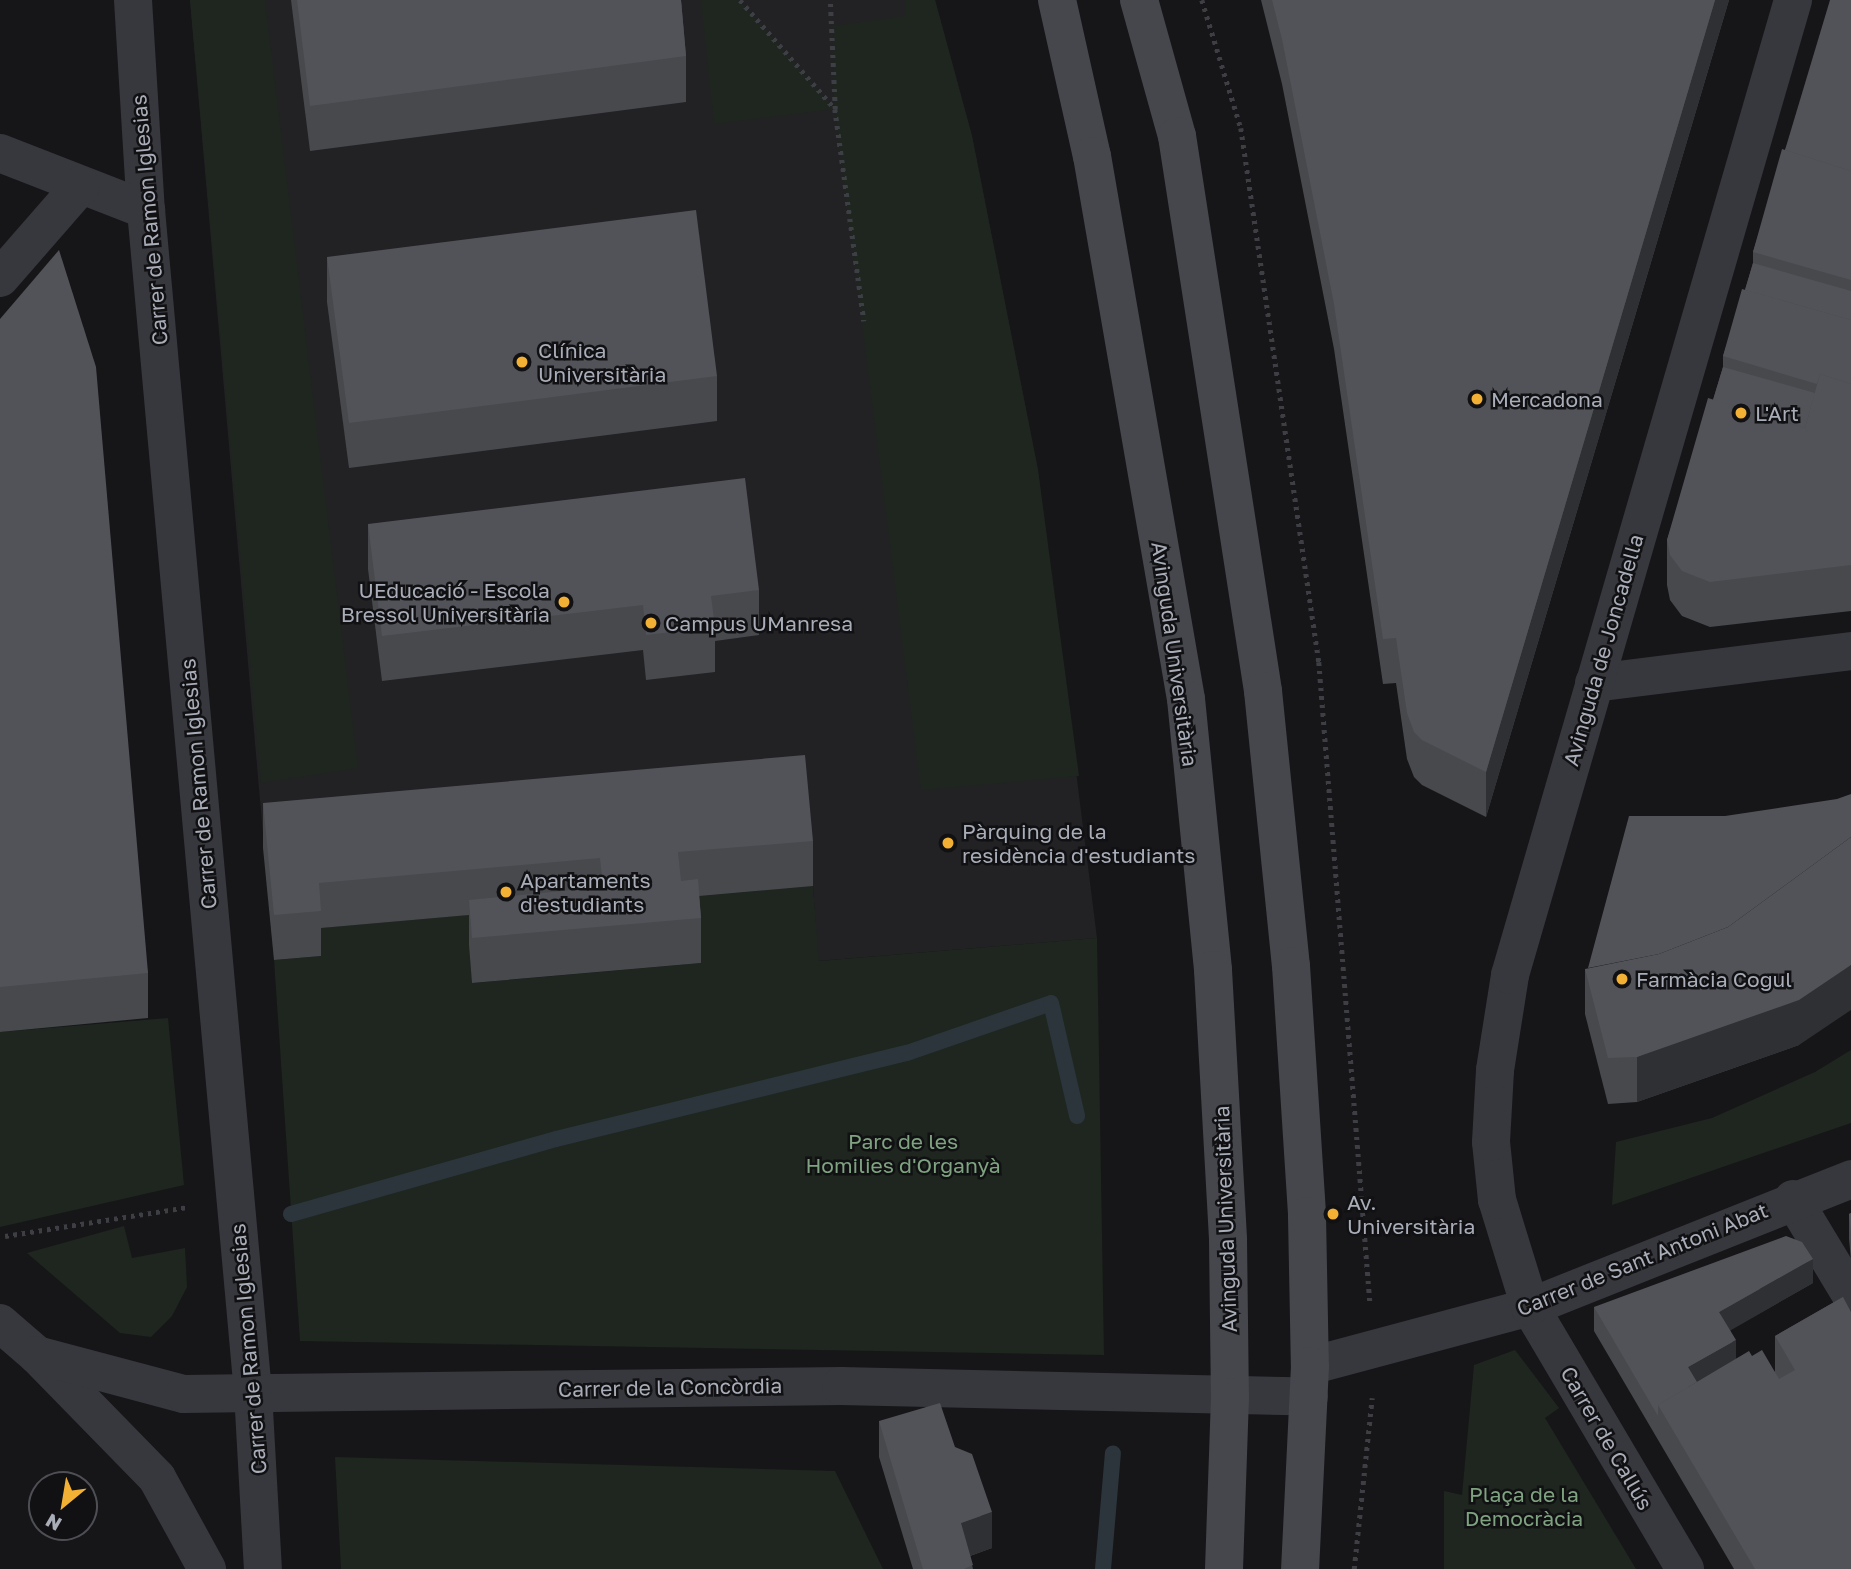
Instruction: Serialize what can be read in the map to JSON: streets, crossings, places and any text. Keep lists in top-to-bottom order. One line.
{"streets":{"street":["Carrer de Ramon Iglesias","Avinguda de Joncadella","Avinguda Universitària","Carrer de Sant Antoni Abat","Carrer de la Concòrdia","Carrer de Callús"]},"crossings":[["Carrer de Ramon Iglesias","Carrer de la Concòrdia"],["Avinguda de Joncadella","Carrer de Sant Antoni Abat"],["Avinguda de Joncadella","Carrer de Callús"],["Avinguda Universitària","Carrer de la Concòrdia"],["Carrer de Sant Antoni Abat","Carrer de la Concòrdia"],["Carrer de Sant Antoni Abat","Carrer de Callús"]],"parks":["Parc de les Homilies d'Organyà","Plaça de la Democràcia"],"places":["Clínica Universitària","Mercadona","L'Art","UEducació - Escola Bressol Universitària","Campus UManresa","Pàrquing de la residència d'estudiants","Apartaments d'estudiants","Farmàcia Cogul","Av. Universitària"],"north":"bottom left"}
